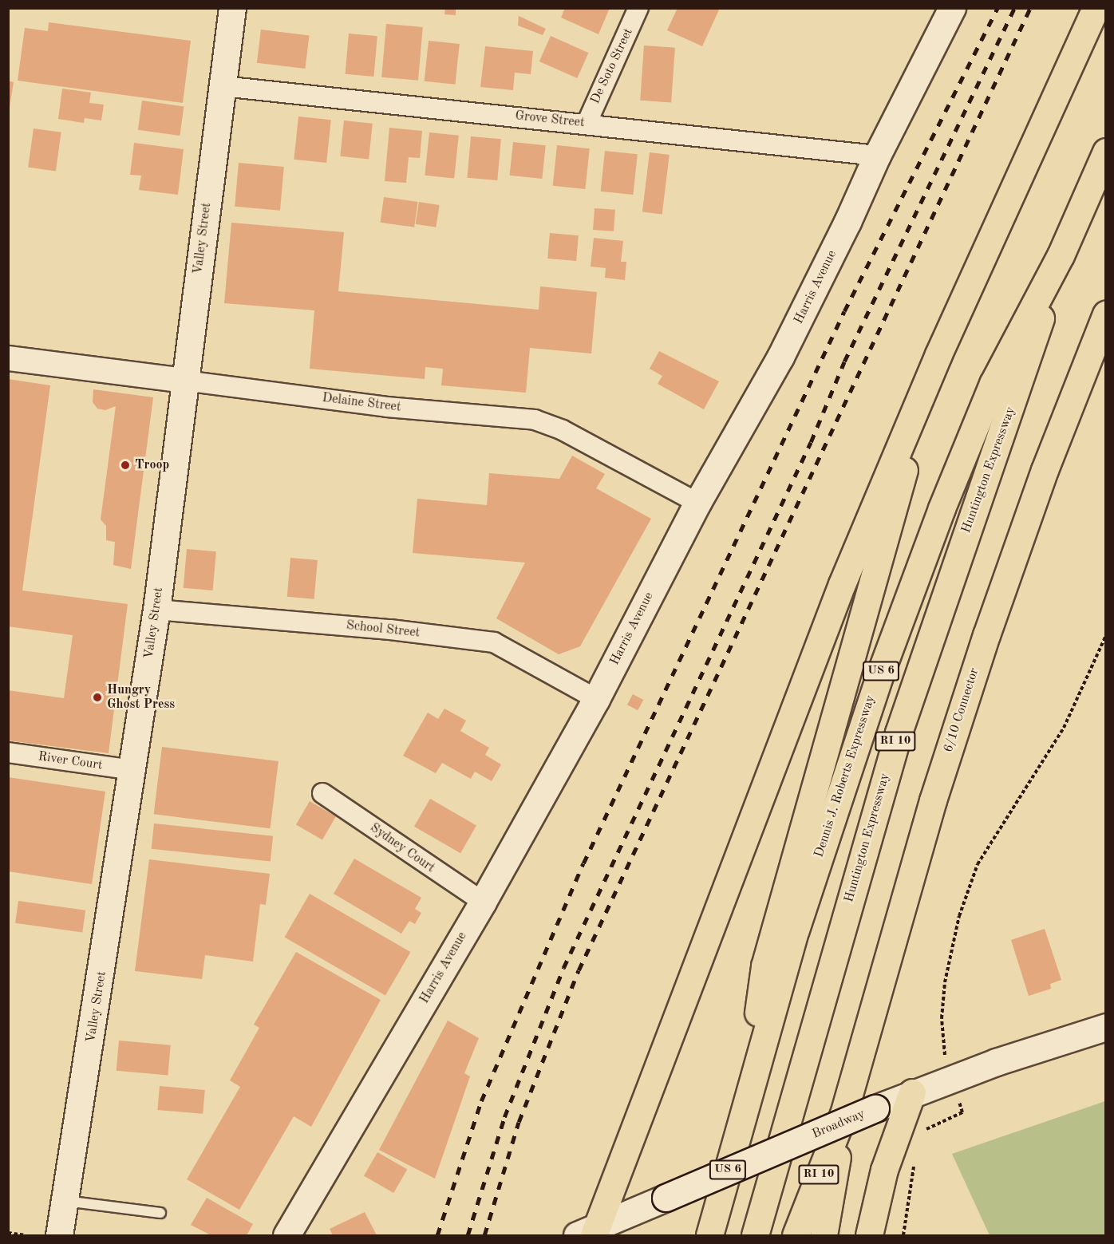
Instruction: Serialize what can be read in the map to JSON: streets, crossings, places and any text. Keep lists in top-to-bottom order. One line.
{"streets":{"highway":["Huntington Expressway","US 6","6/10 Connector","RI 10","Dennis J. Roberts Expressway"],"main road":["Valley Street","Harris Avenue","Broadway"],"street":["De Soto Street","Grove Street","Delaine Street","School Street","River Court","Sydney Court"]},"crossings":[["De Soto Street","Grove Street"],["Grove Street","Valley Street"],["Grove Street","Harris Avenue"],["Valley Street","Delaine Street"],["Valley Street","School Street"],["Valley Street","River Court"],["Harris Avenue","Delaine Street"],["Harris Avenue","School Street"],["Harris Avenue","Sydney Court"],["Huntington Expressway","US 6"],["Huntington Expressway","Dennis J. Roberts Expressway"],["US 6","Dennis J. Roberts Expressway"],["6/10 Connector","RI 10"]],"places":["Troop","Hungry Ghost Press"]}
